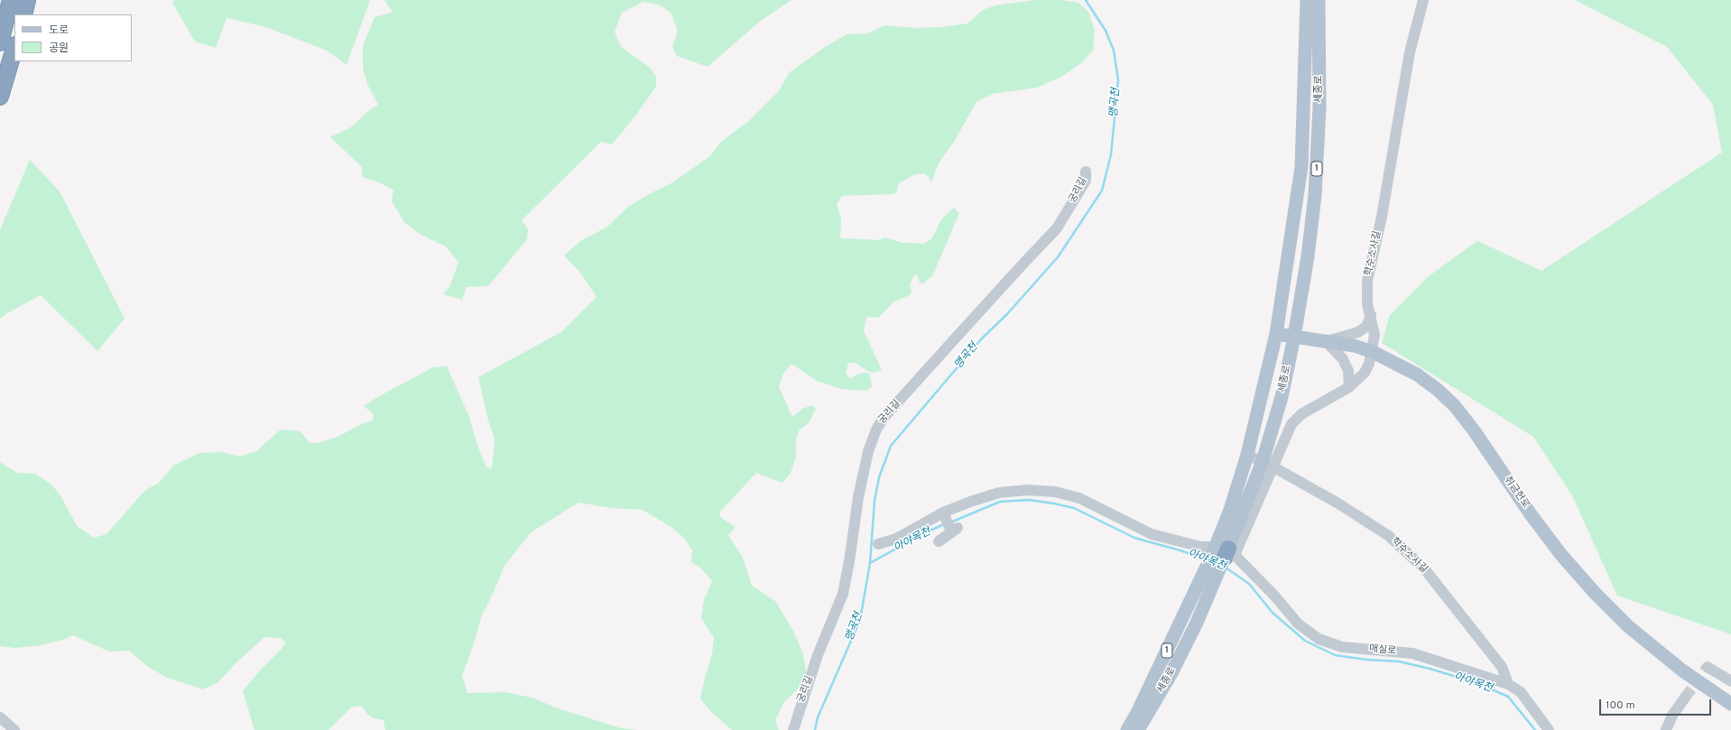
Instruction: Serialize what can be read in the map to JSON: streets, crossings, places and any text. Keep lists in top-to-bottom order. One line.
{"streets":{"main road":["세종로","1","취금헌로"],"street":["궁리길","학수소사길","매실로"]},"crossings":[["세종로","학수소사길"],["세종로","취금헌로"],["세종로","매실로"],["학수소사길","취금헌로"],["학수소사길","매실로"]],"water":["맹곡천","아야목천"],"legend":["도로","공원"],"scale_bar":"100 m"}
